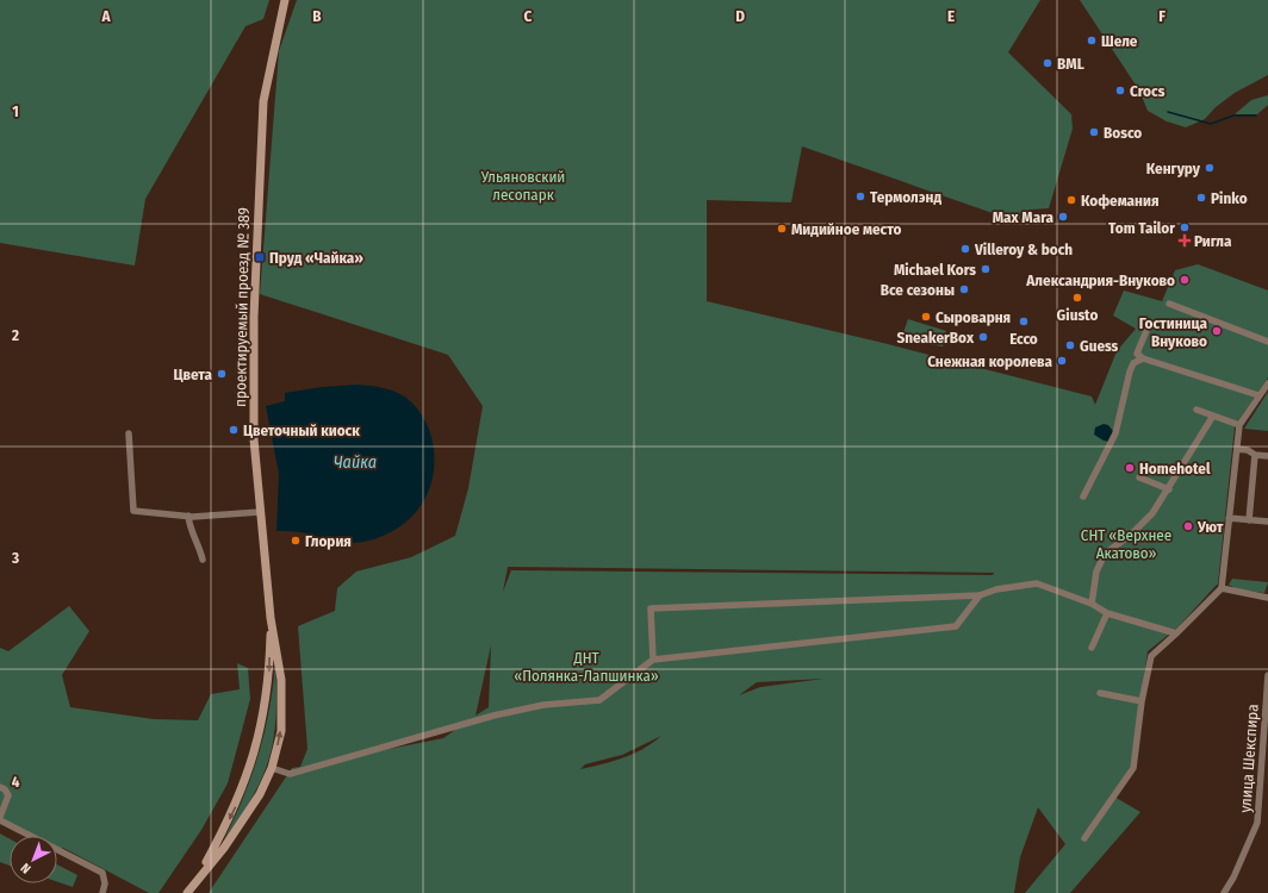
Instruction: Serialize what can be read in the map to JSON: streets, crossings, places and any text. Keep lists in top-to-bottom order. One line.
{"streets":{"main road":["проектируемый проезд № 389"],"street":["улица Шекспира"]},"water":["Чайка"],"parks":["Ульяновский лесопарк","СНТ «Верхнее Акатово»","ДНТ «Полянка-Лапшинка»"],"places":{"other":["Шеле","BML","Crocs","Bosco","Кенгуру","Термолэнд","Pinko","Кофемания","Max Mara","Tom Tailor","Мидийное место","Villeroy & boch","Michael Kors","Александрия-Внуково","Все сезоны","Giusto","Сыроварня","Ecco","Гостиница Внуково","SneakerBox","Guess","Снежная королева","Цвета","Цветочный киоск","Homehotel","Уют","Глория"],"health":["Ригла"],"transit":["Пруд «Чайка»"]},"north":"bottom left","grid":{"columns":["A","B","C","D","E","F"],"rows":["1","2","3","4"]}}
